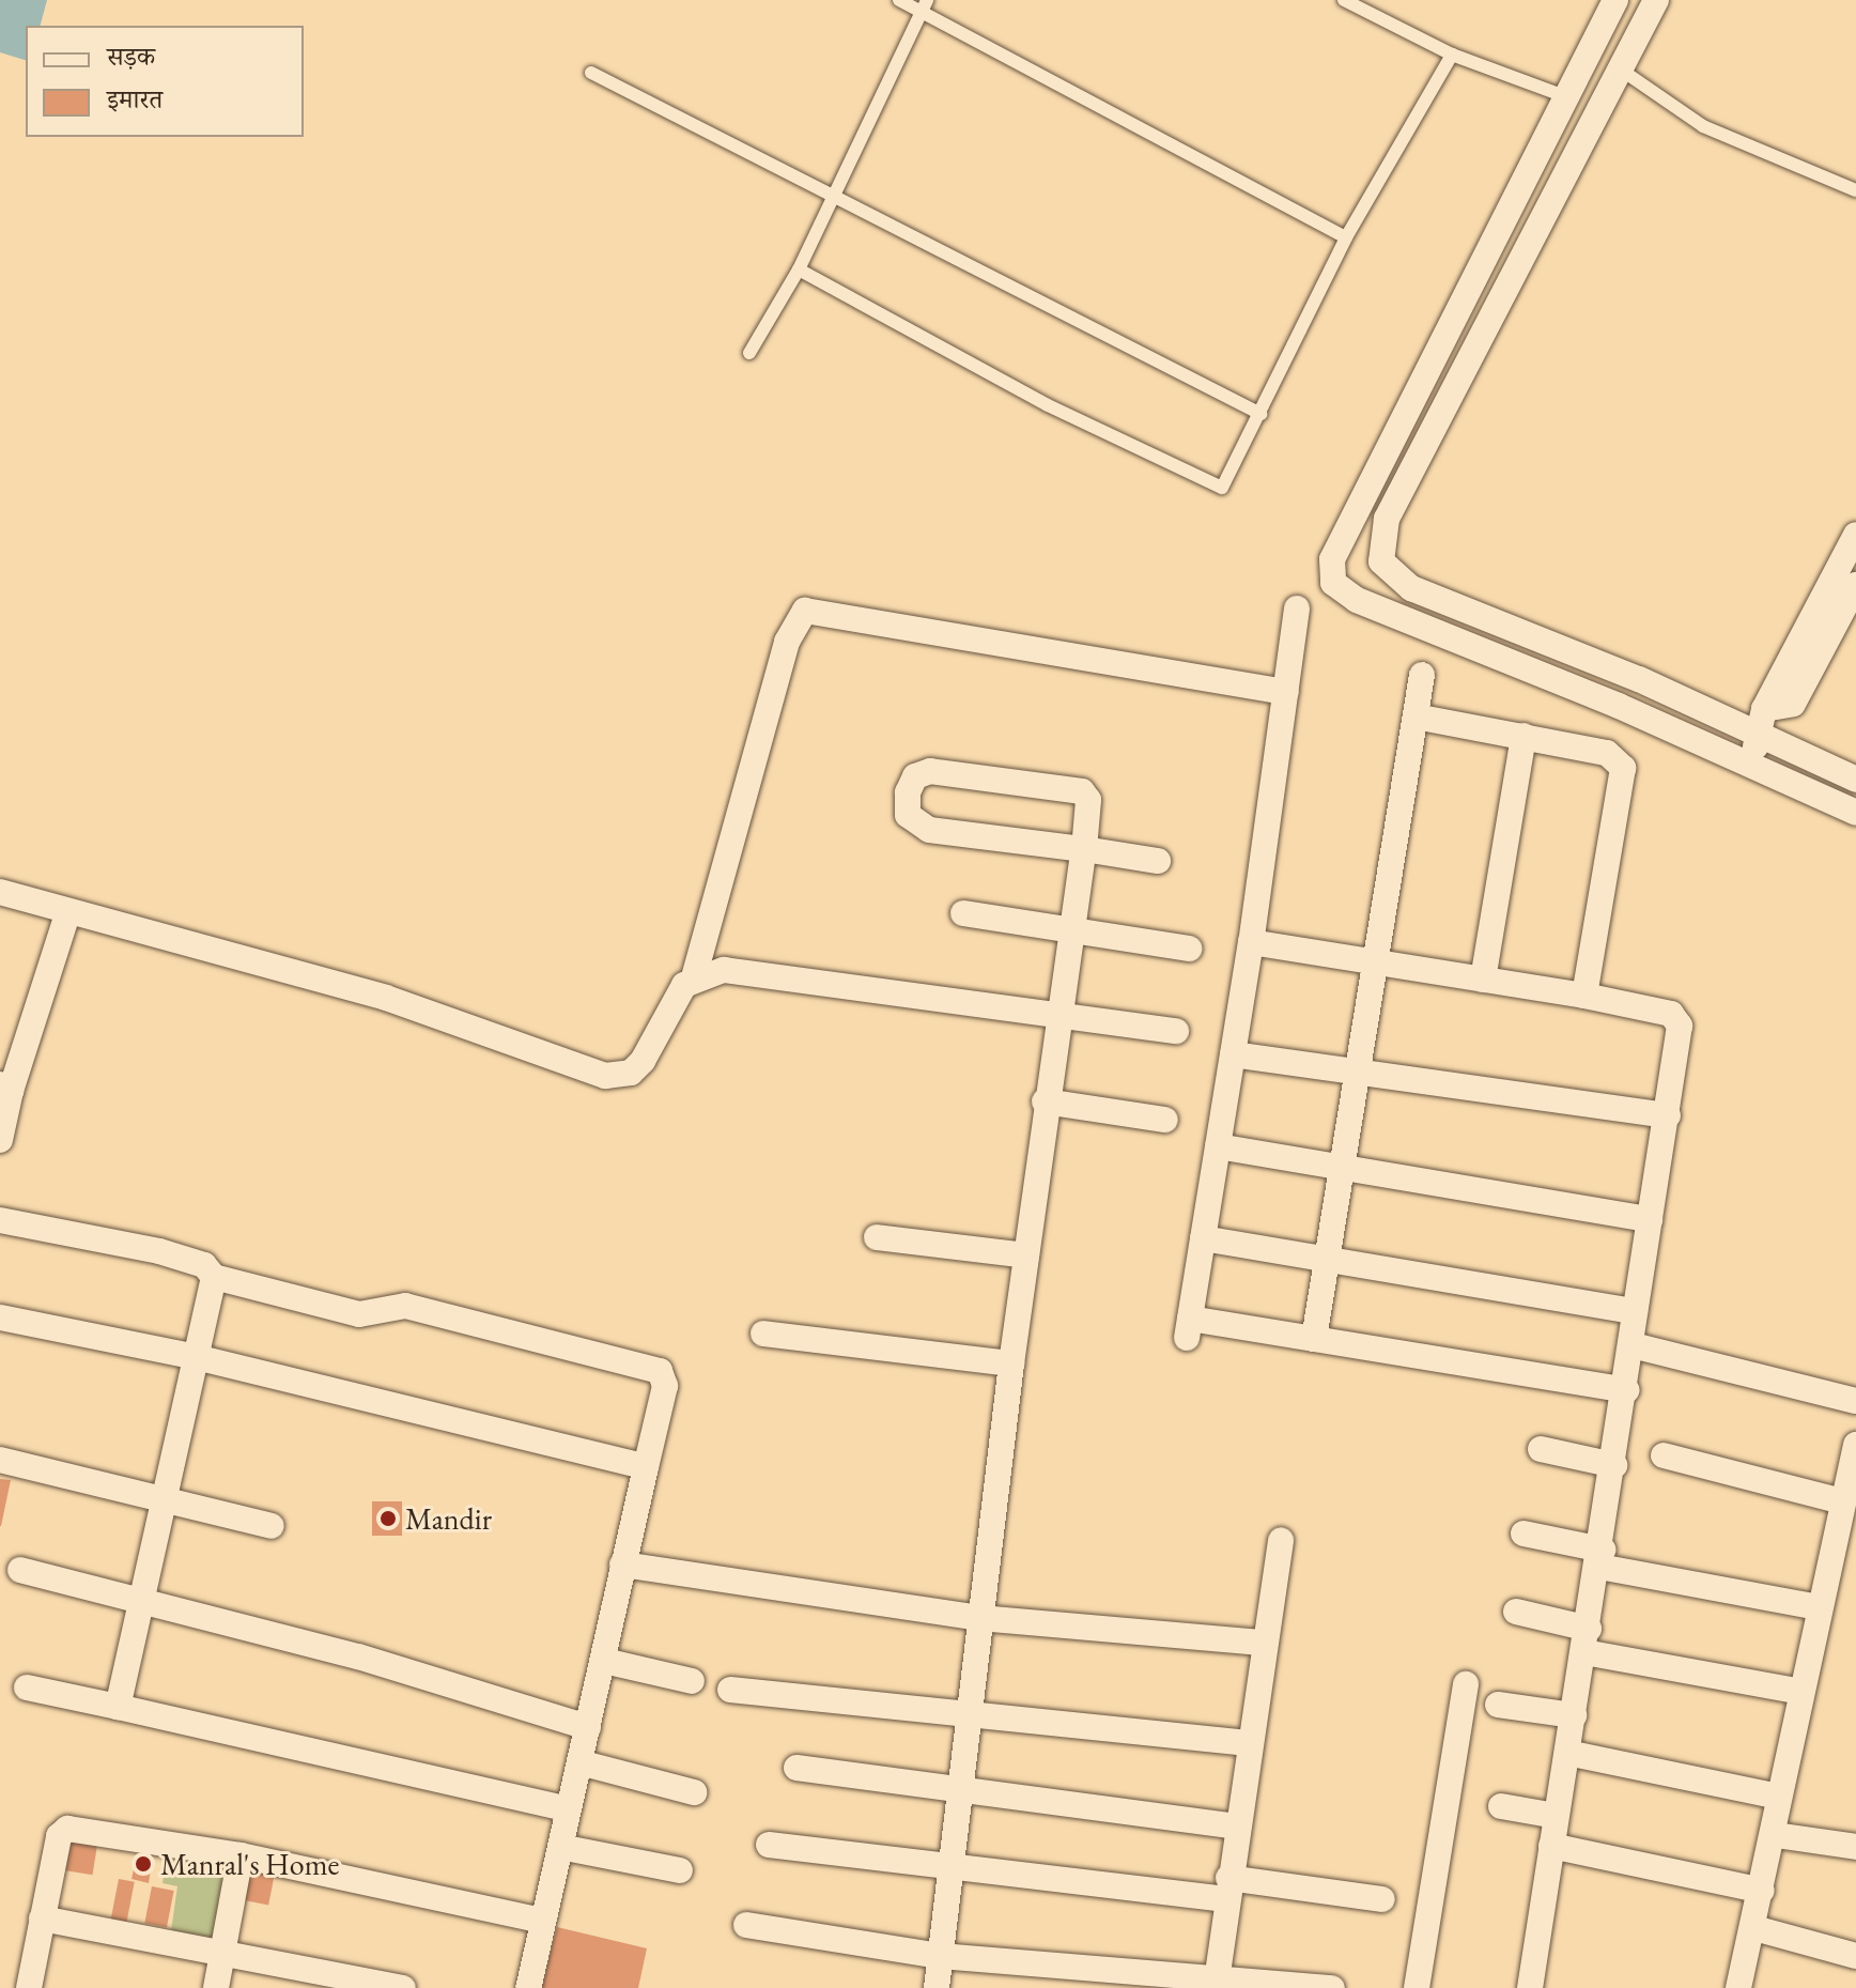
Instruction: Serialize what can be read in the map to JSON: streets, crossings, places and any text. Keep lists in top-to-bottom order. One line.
{"places":["Mandir","Manral's Home"],"legend":["सड़क","इमारत"]}
